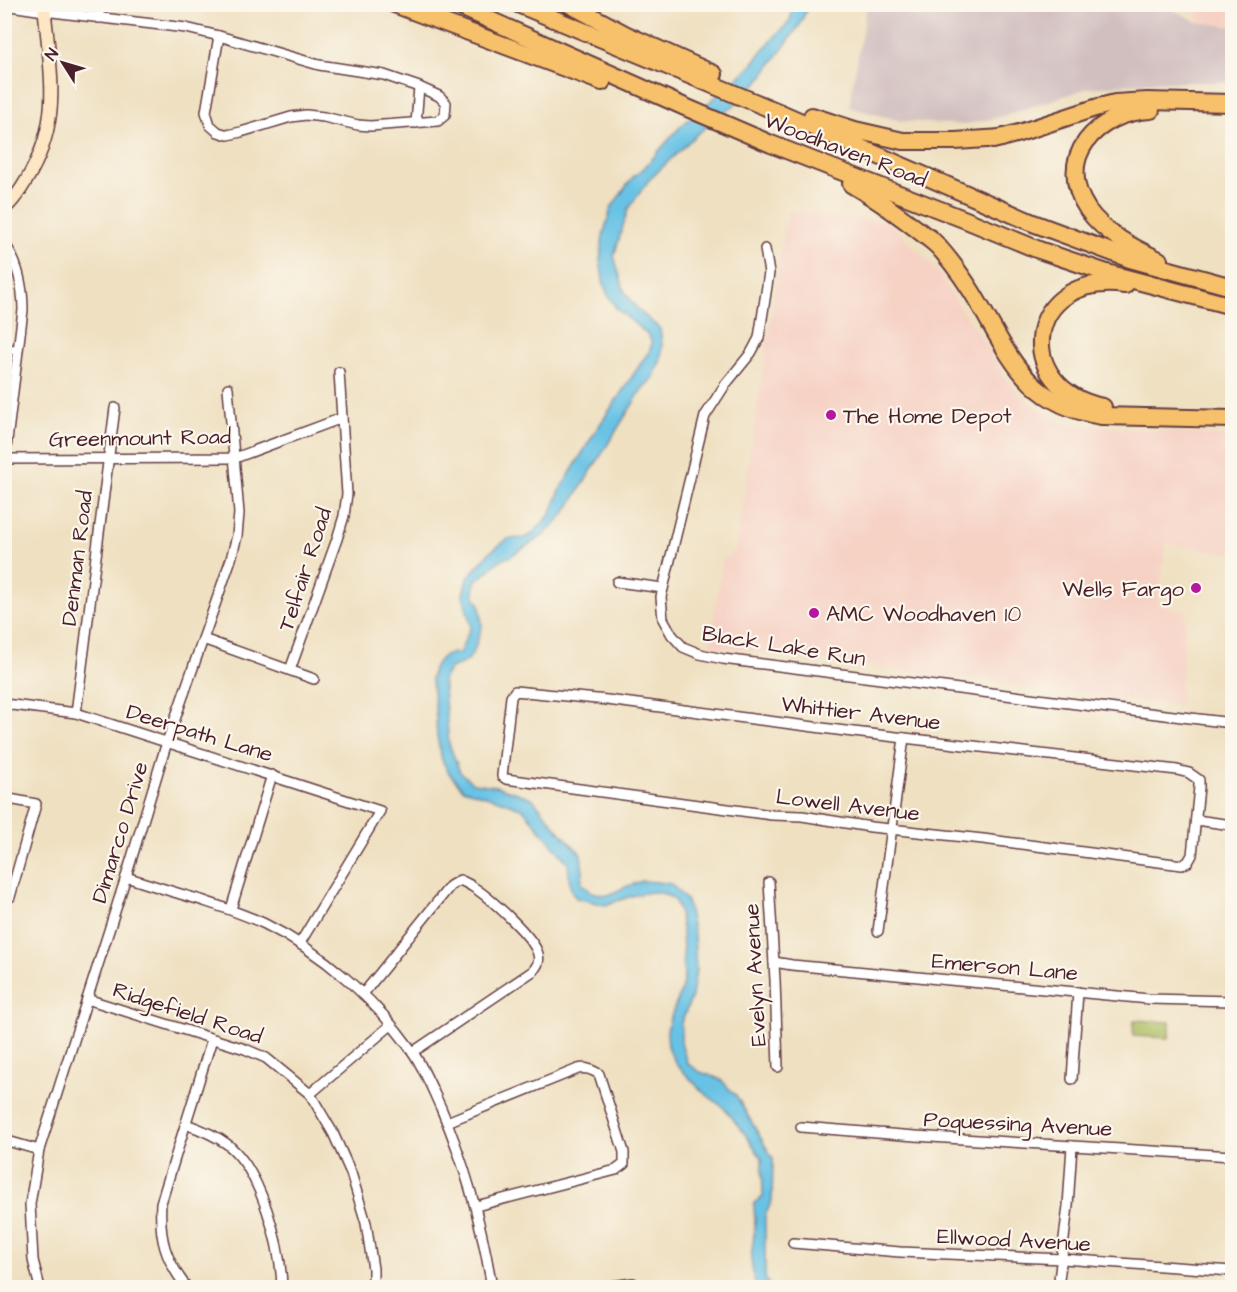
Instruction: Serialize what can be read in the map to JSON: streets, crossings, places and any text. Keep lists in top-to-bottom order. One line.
{"streets":{"highway":["Woodhaven Road"],"street":["Greenmount Road","Denman Road","Telfair Road","Black Lake Run","Whittier Avenue","Deerpath Lane","Lowell Avenue","Dimarco Drive","Emerson Lane","Evelyn Avenue","Ridgefield Road","Poquessing Avenue","Ellwood Avenue"]},"crossings":[["Greenmount Road","Denman Road"],["Greenmount Road","Telfair Road"],["Greenmount Road","Dimarco Drive"],["Denman Road","Deerpath Lane"],["Whittier Avenue","Lowell Avenue"],["Deerpath Lane","Dimarco Drive"],["Dimarco Drive","Ridgefield Road"],["Emerson Lane","Evelyn Avenue"]],"places":["The Home Depot","Wells Fargo","AMC Woodhaven 10"],"north":"top left"}
